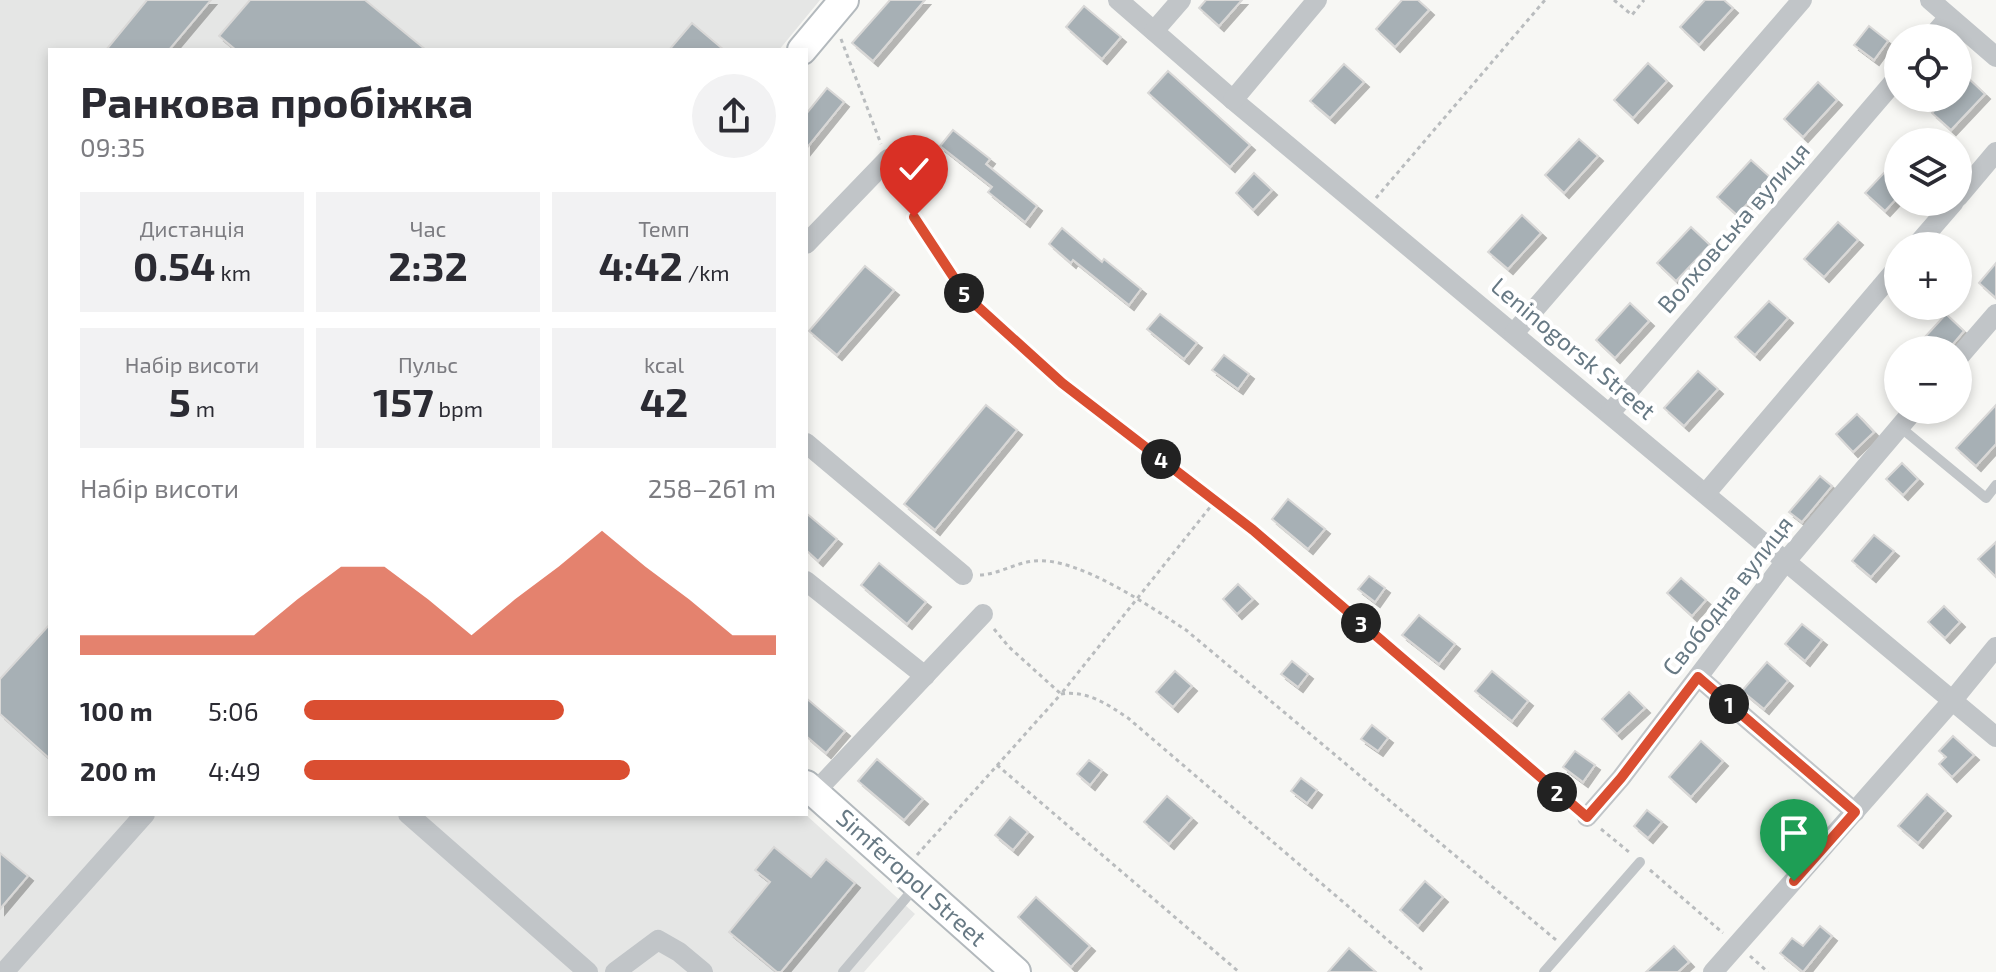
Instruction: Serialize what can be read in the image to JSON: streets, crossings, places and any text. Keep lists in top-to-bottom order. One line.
{"streets":{"street":["Волховська вулиця","Leninogorsk Street","Свободна вулиця","Simferopol Street"]},"crossings":[["Волховська вулиця","Leninogorsk Street"],["Leninogorsk Street","Свободна вулиця"]],"page":{"map_buttons":["+","−"],"heading":["Ранкова пробіжка","09:35"],"stats":[["Дистанція","0.54 km"],["Час","2:32"],["Темп","4:42 /km"],["Набір висоти","5 m"],["Пульс","157 bpm"],["kcal","42"]],"pins":["5","4","3","1","2"],"chart":["Набір висоти","258–261 m"],"list":[{"name":"100 m","note":"5:06"},{"name":"200 m","note":"4:49"}]}}
